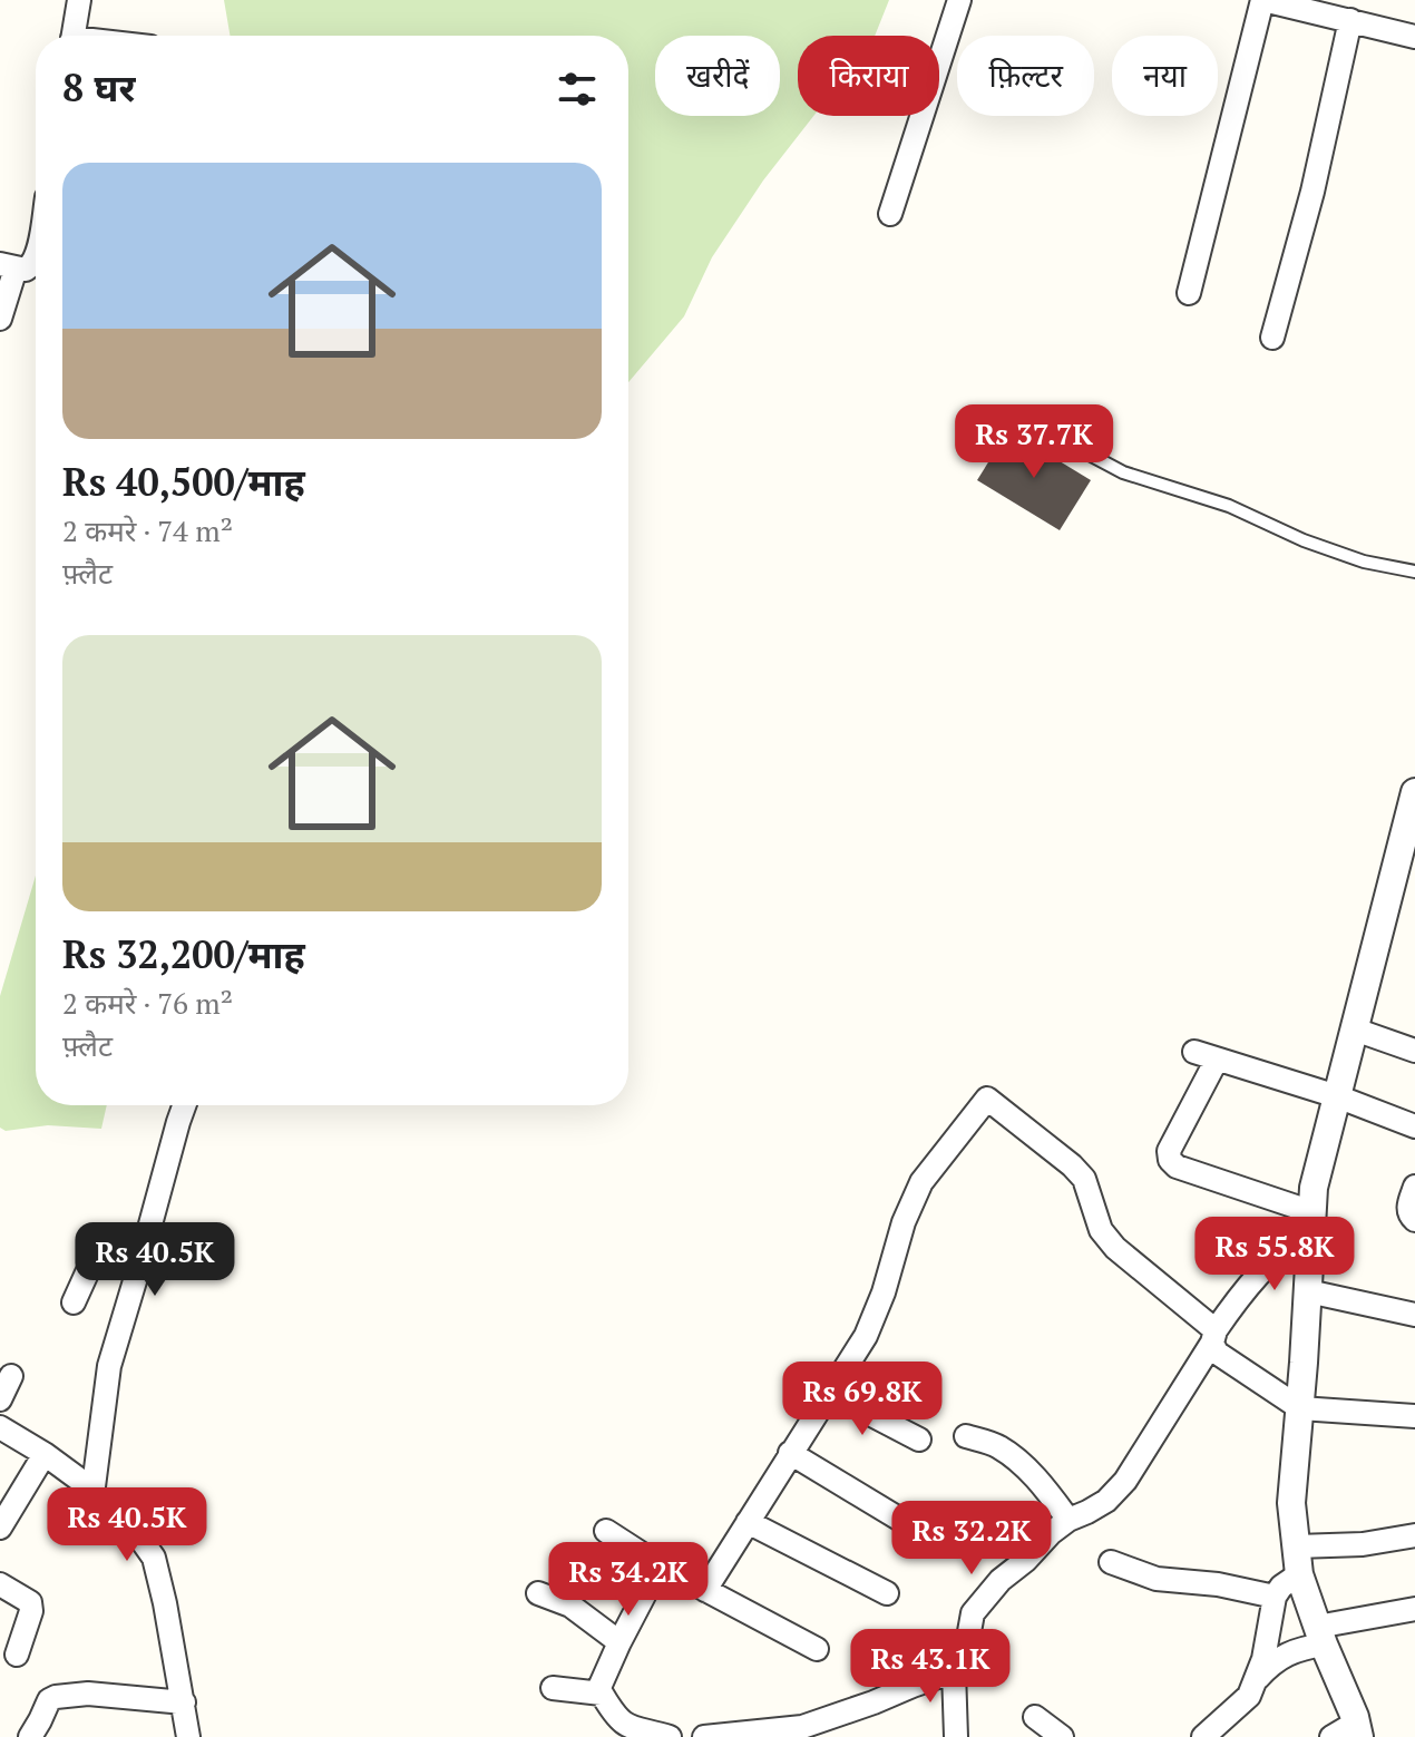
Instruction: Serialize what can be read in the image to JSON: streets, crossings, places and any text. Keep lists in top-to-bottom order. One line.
{"page":{"chip":["खरीदें","किराया","फ़िल्टर","नया"],"heading":"8 घर","list":[{"name":"Rs 40,500/माह","note":"2 कमरे · 74 m² · फ़्लैट"},{"name":"Rs 32,200/माह","note":"2 कमरे · 76 m² · फ़्लैट"}],"price":["Rs 37.7K","Rs 55.8K","Rs 40.5K","Rs 69.8K","Rs 40.5K","Rs 32.2K","Rs 34.2K","Rs 43.1K"]}}
